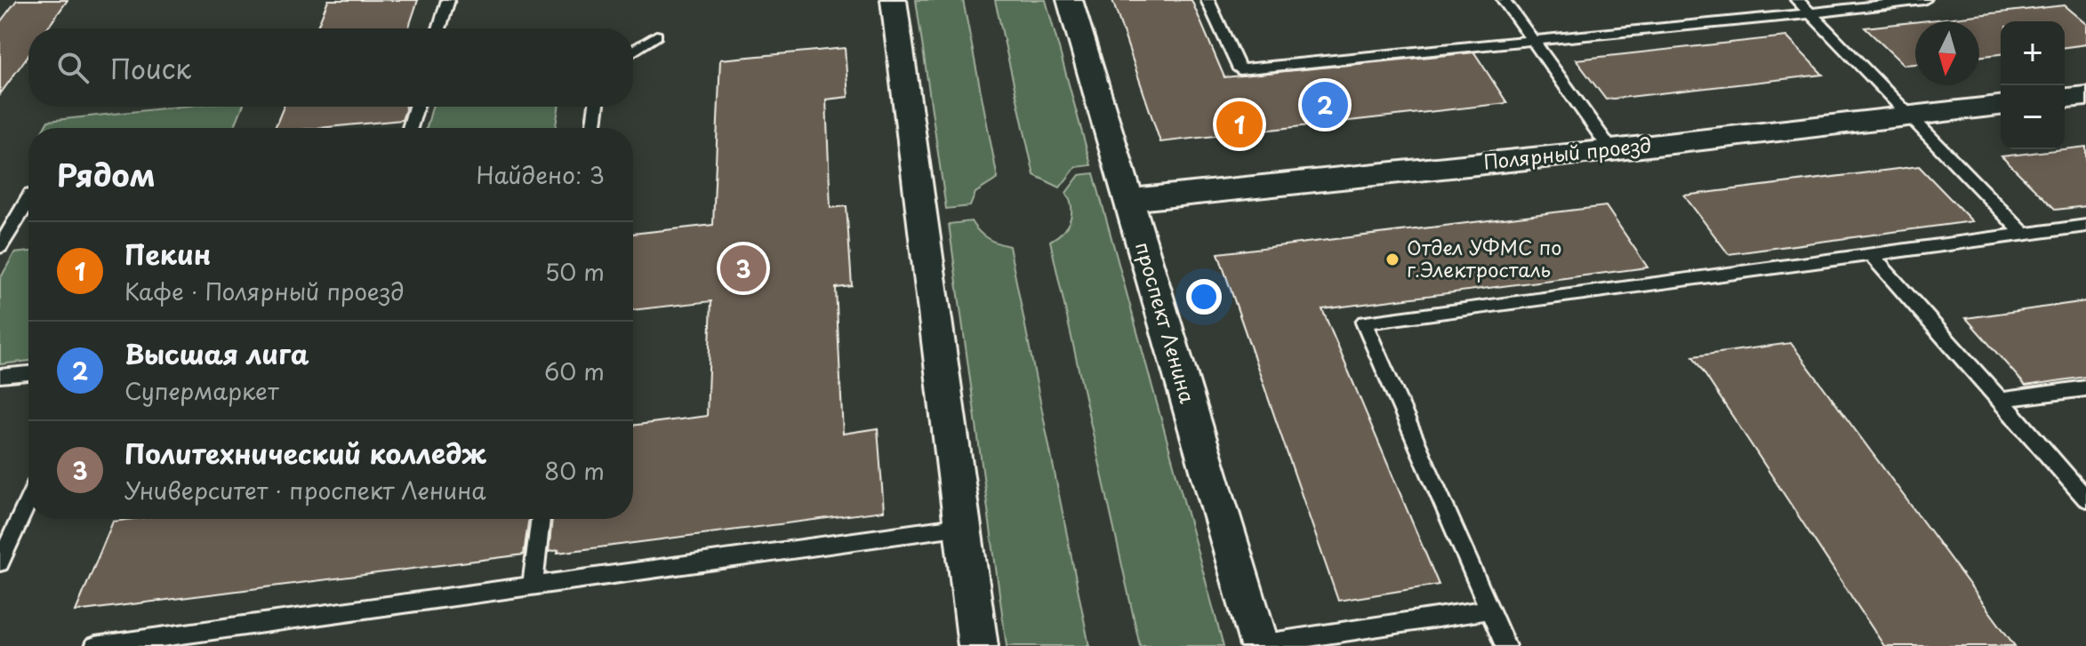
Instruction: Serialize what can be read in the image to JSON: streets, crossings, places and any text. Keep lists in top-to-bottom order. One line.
{"streets":{"street":["Полярный проезд","проспект Ленина"]},"crossings":[["Полярный проезд","проспект Ленина"]],"places":["Отдел УФМС по г.Электросталь"],"north":"bottom","page":{"map_buttons":["+","−"],"search":"Поиск","pins":["2","1","3"],"heading":["Рядом","Найдено: 3"],"list":[{"mark":"1","name":"Пекин","note":"Кафе · Полярный проезд","value":"50 m"},{"mark":"2","name":"Высшая лига","note":"Супермаркет","value":"60 m"},{"mark":"3","name":"Политехнический колледж","note":"Университет · проспект Ленина","value":"80 m"}]}}
